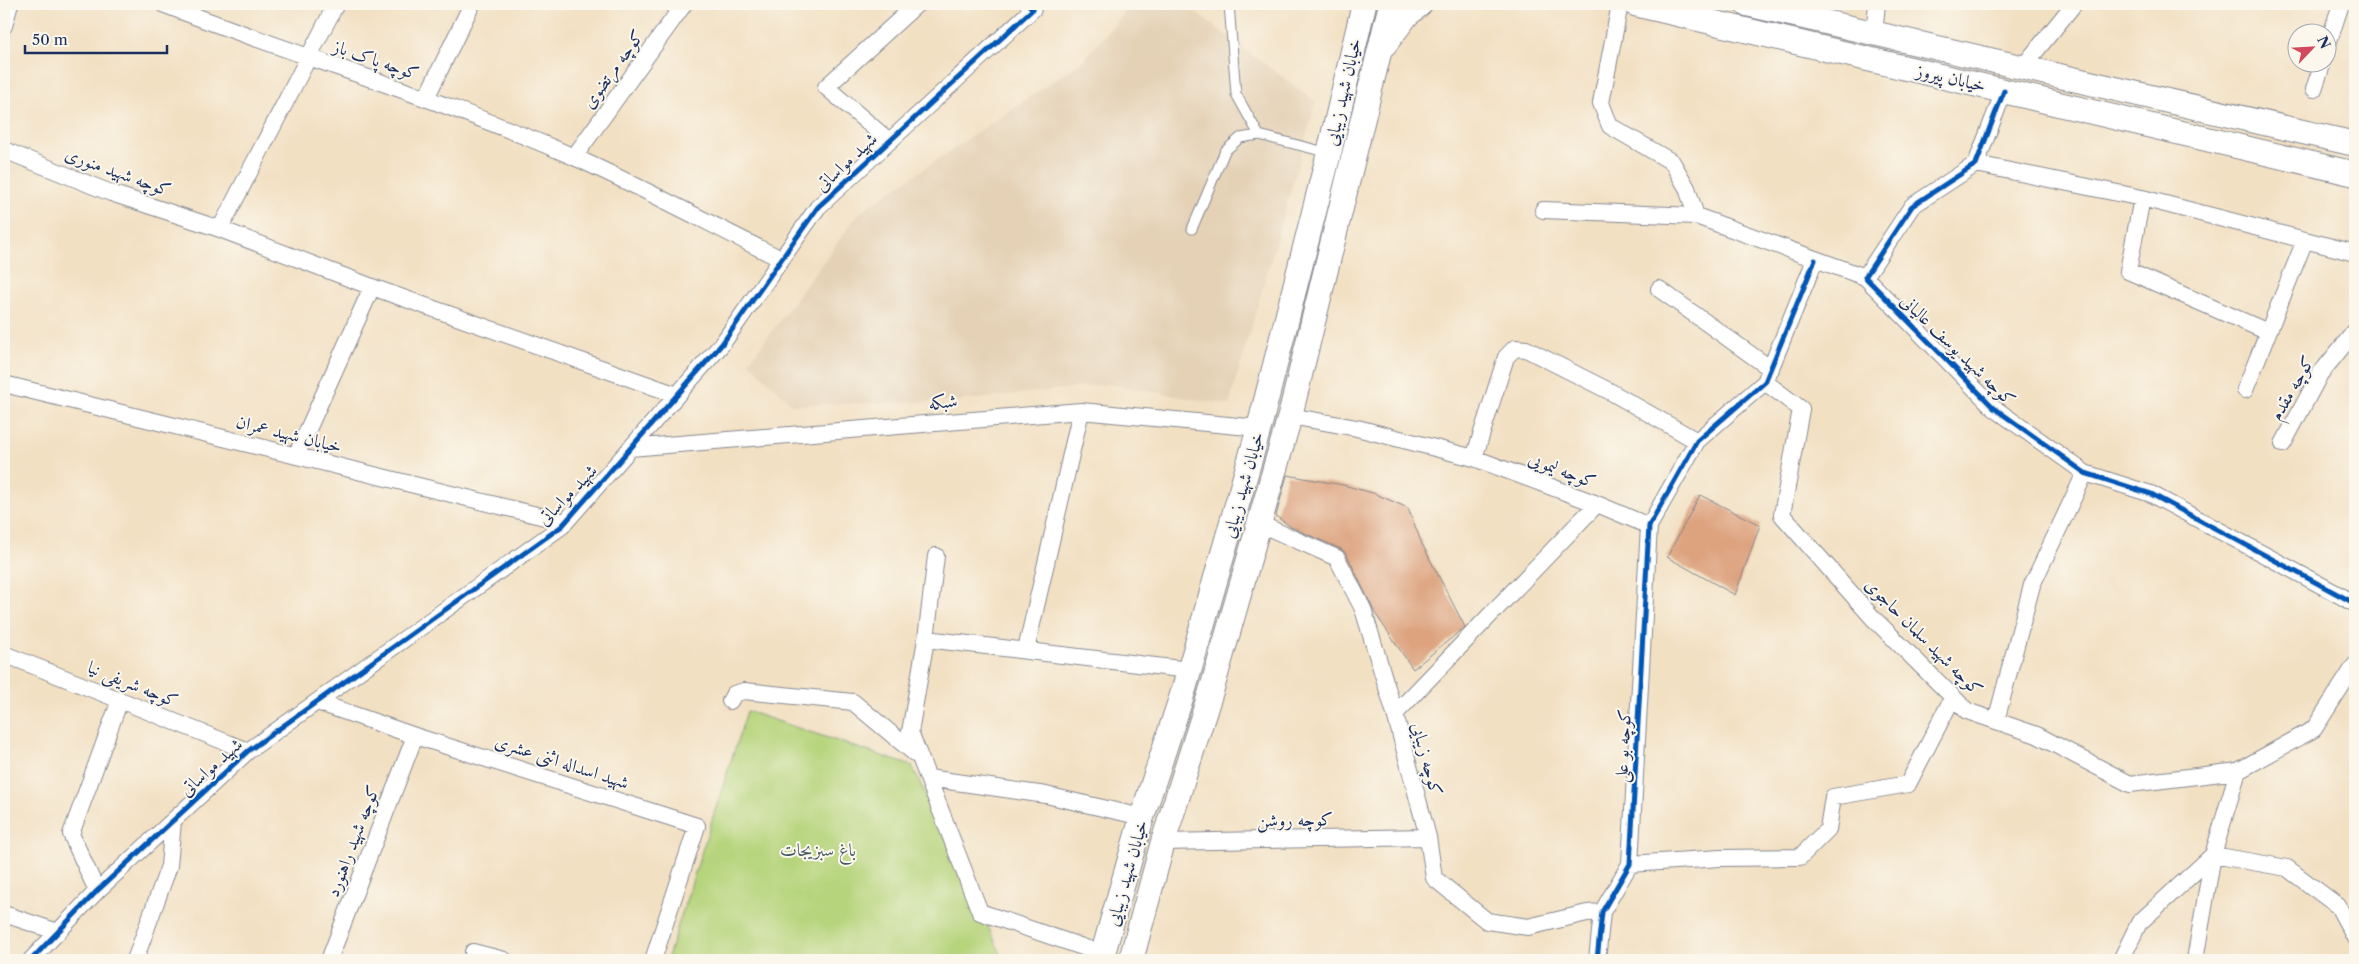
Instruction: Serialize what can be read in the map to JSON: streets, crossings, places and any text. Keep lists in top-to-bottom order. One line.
{"streets":{"main road":["خیابان پیروز","خیابان شهید زیبایی"],"street":["کوچه پاک باز","کوچه مرتضوی","شهید مواساتی","کوچه شهید منوری","کوچه شهید یوسف عالیانی","کوچه مقدم","شبکه","خیابان شهید عمران","کوچه لیمویی","کوچه شهید سلمان حاجوی","کوچه شریفی نیا","کوچه بو علی","کوچه زیبایی","شهید اسداله اثنی عشری","کوچه روشن","کوچه شهید راهنورد"]},"crossings":[["کوچه پاک باز","کوچه مرتضوی"],["کوچه پاک باز","شهید مواساتی"],["خیابان شهید زیبایی","شبکه"],["خیابان شهید زیبایی","کوچه لیمویی"],["خیابان شهید زیبایی","کوچه زیبایی"],["خیابان شهید زیبایی","کوچه روشن"],["شهید مواساتی","کوچه شهید منوری"],["شهید مواساتی","شبکه"],["شهید مواساتی","خیابان شهید عمران"],["شهید مواساتی","کوچه شریفی نیا"],["شهید مواساتی","شهید اسداله اثنی عشری"],["کوچه لیمویی","کوچه زیبایی"],["کوچه بو علی","کوچه زیبایی"],["کوچه زیبایی","کوچه روشن"],["شهید اسداله اثنی عشری","کوچه شهید راهنورد"]],"parks":["باغ سبزیجات"],"scale_bar":"50 m","north":"top right"}
